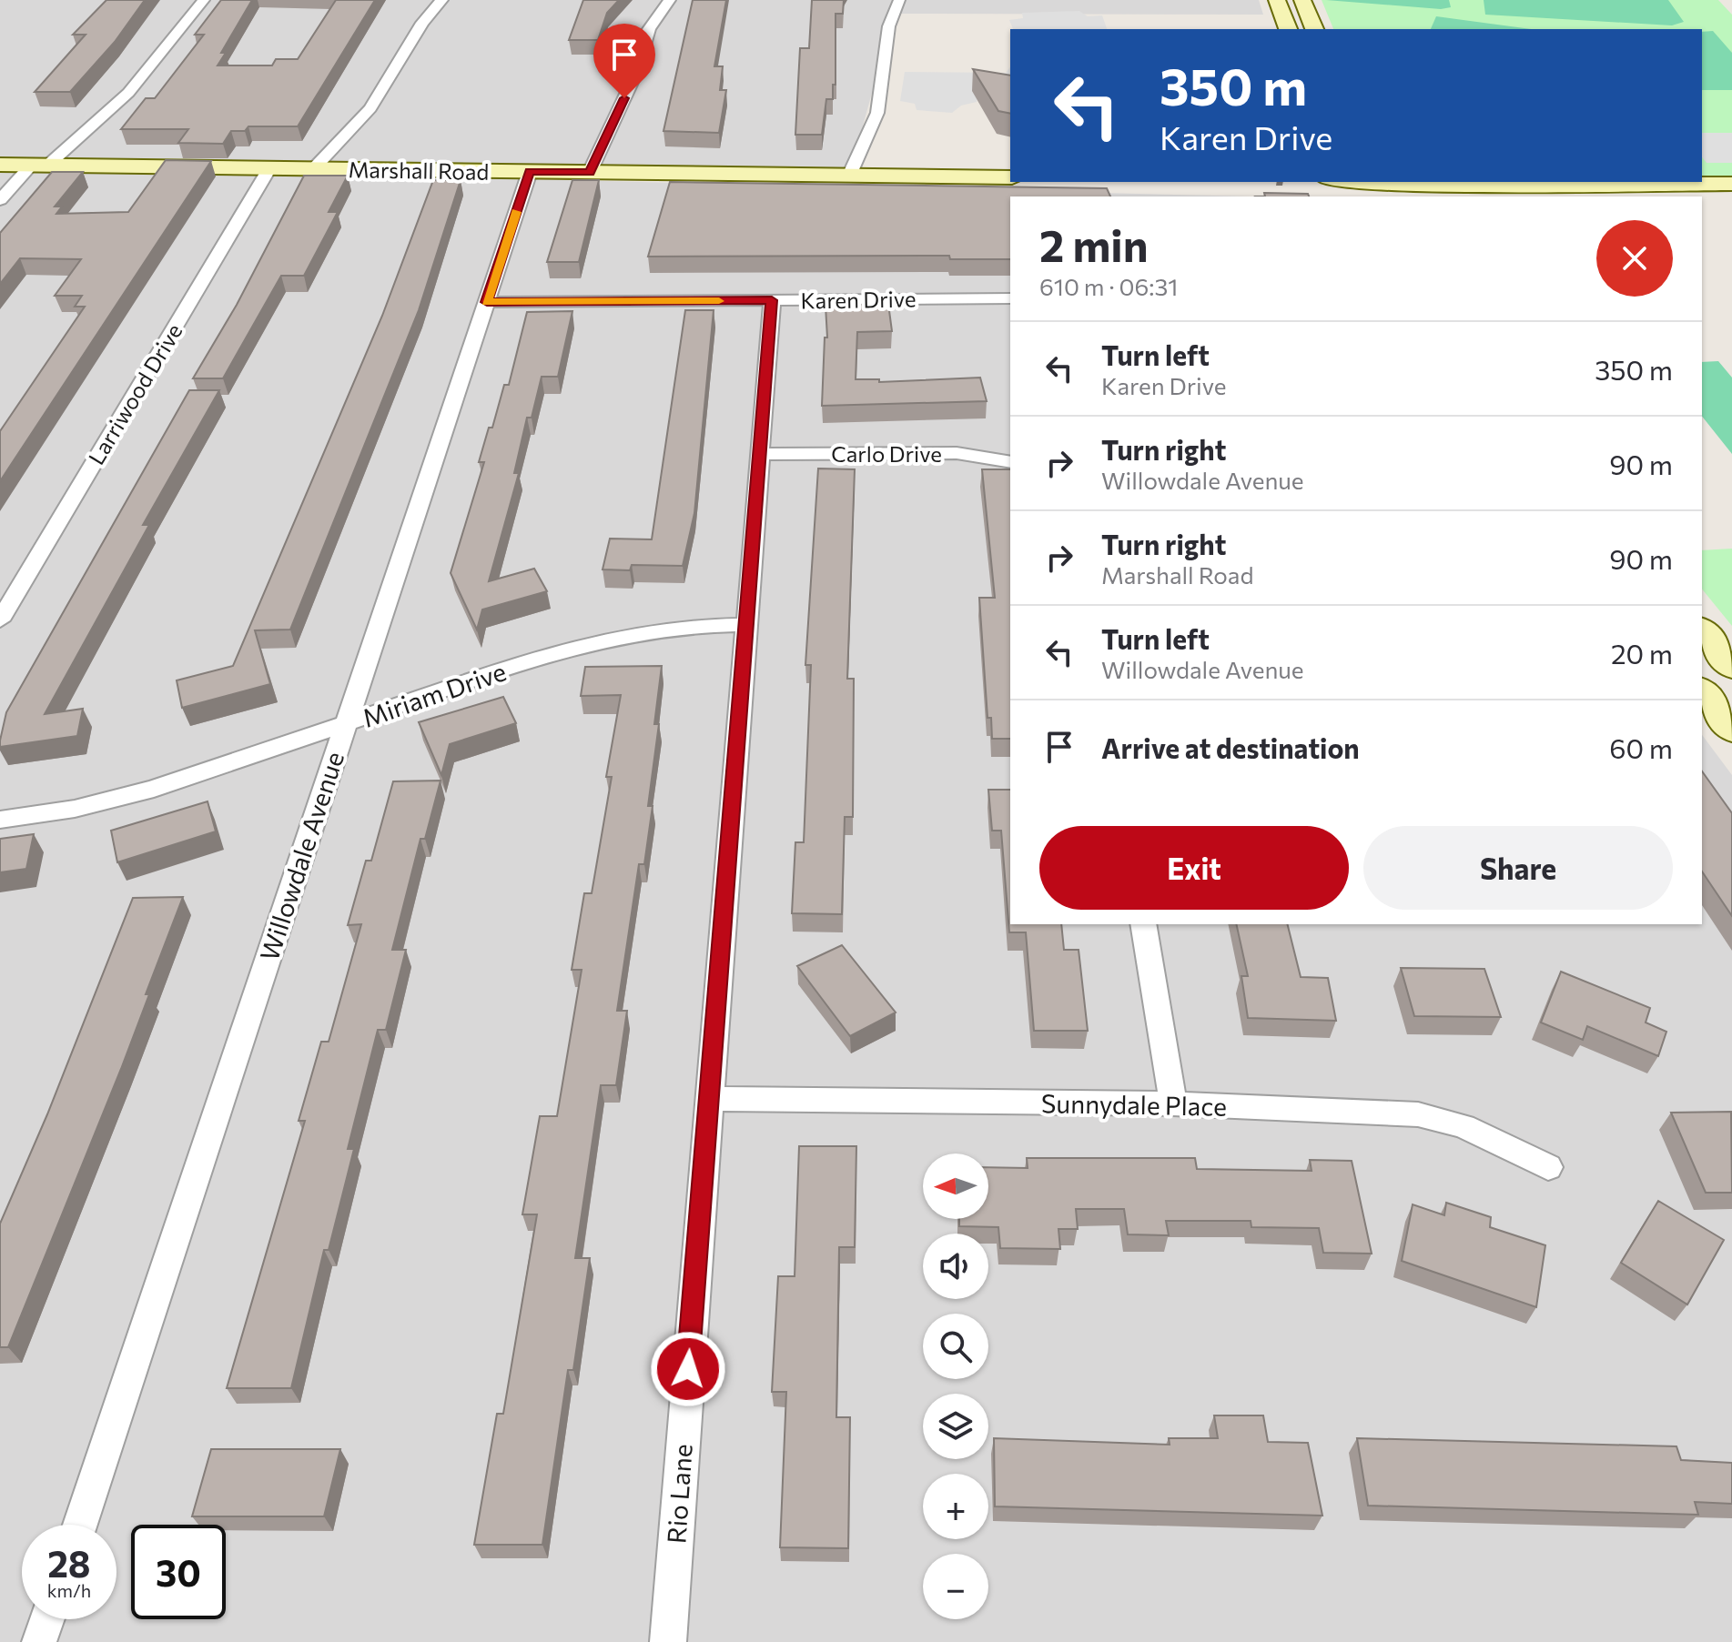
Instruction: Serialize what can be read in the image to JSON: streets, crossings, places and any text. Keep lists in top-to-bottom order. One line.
{"streets":{"street":["Marshall Road","Karen Drive","Larriwood Drive","Carlo Drive","Miriam Drive","Willowdale Avenue","Sunnydale Place","Rio Lane"]},"crossings":[["Marshall Road","Larriwood Drive"],["Marshall Road","Willowdale Avenue"],["Karen Drive","Willowdale Avenue"],["Karen Drive","Rio Lane"],["Carlo Drive","Rio Lane"],["Miriam Drive","Willowdale Avenue"],["Miriam Drive","Rio Lane"],["Sunnydale Place","Rio Lane"]],"north":"left","page":{"turn":["350 m","Karen Drive"],"heading":["2 min","610 m · 06:31"],"list":[{"name":"Turn left","note":"Karen Drive","value":"350 m"},{"name":"Turn right","note":"Willowdale Avenue","value":"90 m"},{"name":"Turn right","note":"Marshall Road","value":"90 m"},{"name":"Turn left","note":"Willowdale Avenue","value":"20 m"},{"name":"Arrive at destination","value":"60 m"}],"buttons":["Exit","Share"],"map_buttons":["+","−"],"speed":"28 km/h","limit":"30"}}
